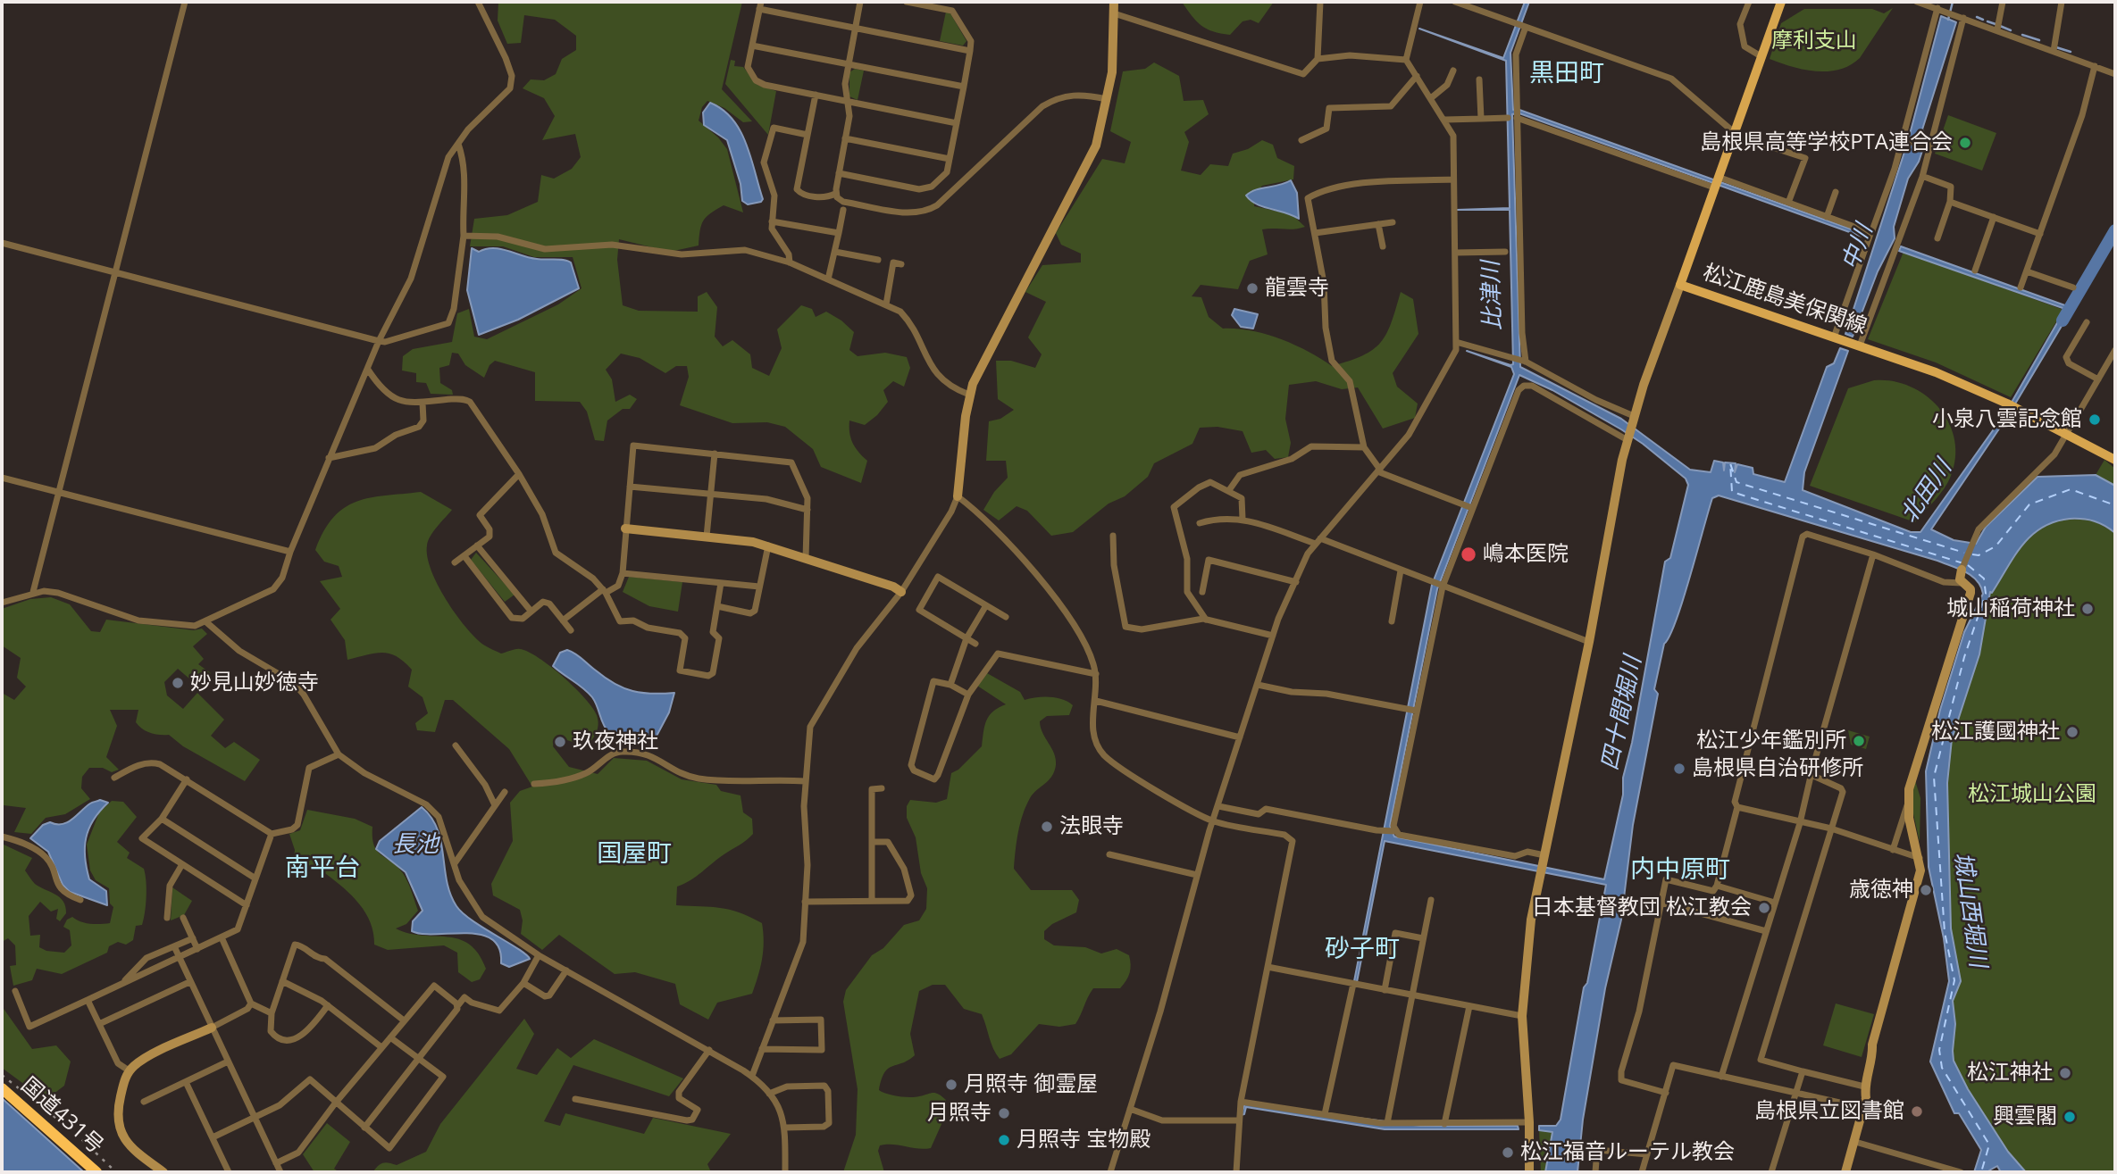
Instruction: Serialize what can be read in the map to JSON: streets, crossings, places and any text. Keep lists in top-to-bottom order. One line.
{"streets":{"highway":["国道431号"],"main road":["松江鹿島美保関線"]},"districts":["黒田町","国屋町","南平台","内中原町","砂子町"],"water":["中川","比津川","北田川","四十間堀川","長池","城山西堀川"],"parks":["摩利支山","松江城山公園"],"places":["島根県高等学校PTA連合会","龍雲寺","小泉八雲記念館","嶋本医院","城山稲荷神社","妙見山妙徳寺","松江護國神社","松江少年鑑別所","玖夜神社","島根県自治研修所","法眼寺","歳徳神","日本基督教団 松江教会","松江神社","月照寺 御霊屋","島根県立図書館","月照寺","興雲閣","月照寺 宝物殿","松江福音ルーテル教会"]}
